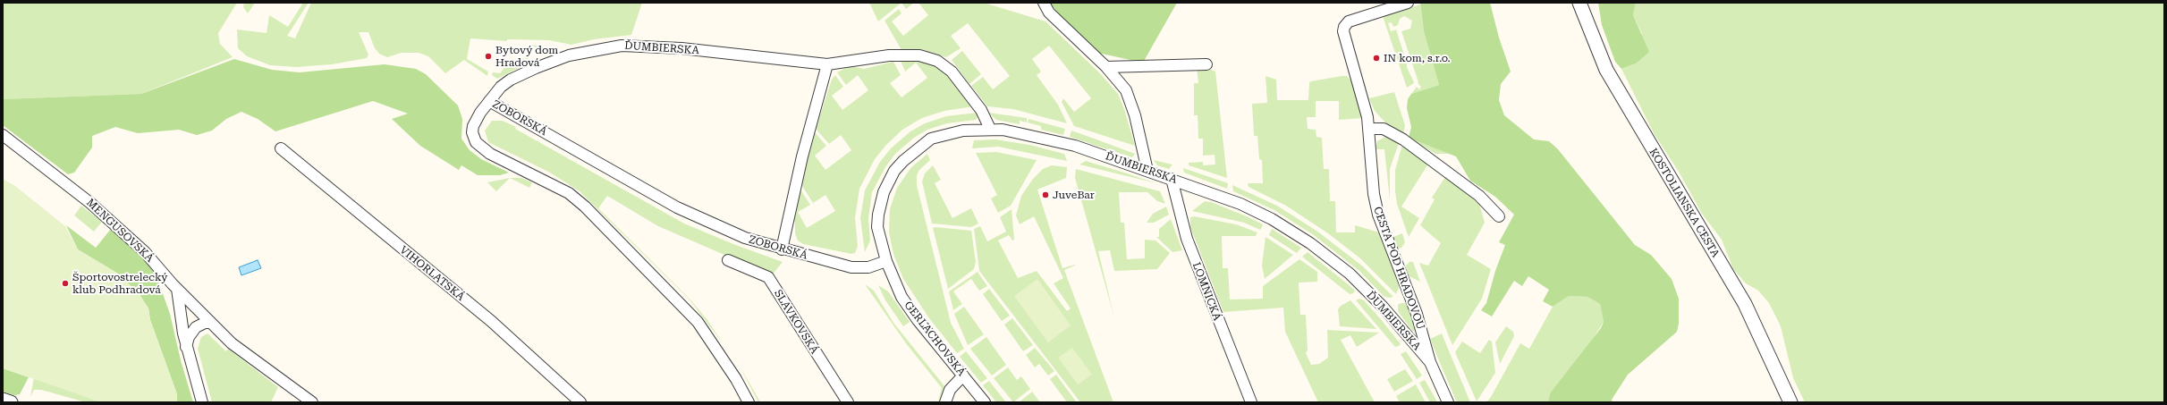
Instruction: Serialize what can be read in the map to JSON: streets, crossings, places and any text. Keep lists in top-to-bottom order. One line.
{"streets":{"street":["ĎUMBIERSKA","ZOBORSKÁ","KOSTOLIANSKA CESTA","MENGUSOVSKÁ","CESTA POD HRADOVOU","VIHORLATSKÁ","LOMNICKÁ","SLAVKOVSKÁ","GERLACHOVSKÁ"]},"crossings":[["ĎUMBIERSKA","ZOBORSKÁ"],["ĎUMBIERSKA","CESTA POD HRADOVOU"],["ĎUMBIERSKA","LOMNICKÁ"],["ĎUMBIERSKA","GERLACHOVSKÁ"],["ZOBORSKÁ","GERLACHOVSKÁ"]],"places":["Bytový dom Hradová","IN kom, s.r.o.","JuveBar","Športovostrelecký klub Podhradová"]}
